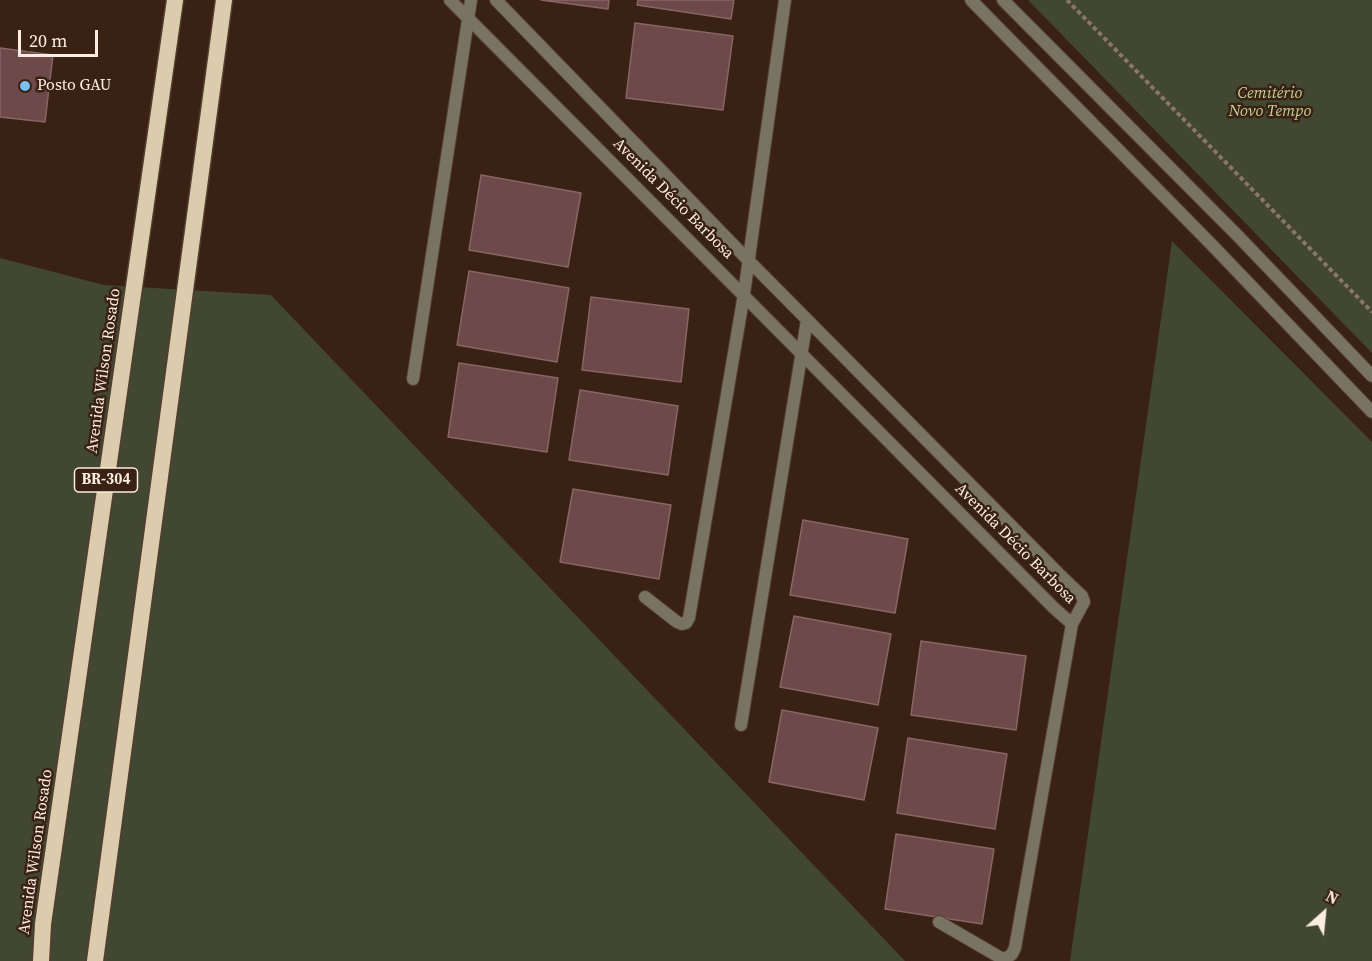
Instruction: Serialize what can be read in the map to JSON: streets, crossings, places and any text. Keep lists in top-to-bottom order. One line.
{"streets":{"highway":["Avenida Wilson Rosado","BR-304"],"street":["Avenida Décio Barbosa"]},"parks":["Cemitério Novo Tempo"],"places":["Posto GAU"],"scale_bar":"20 m","north":"top right"}
